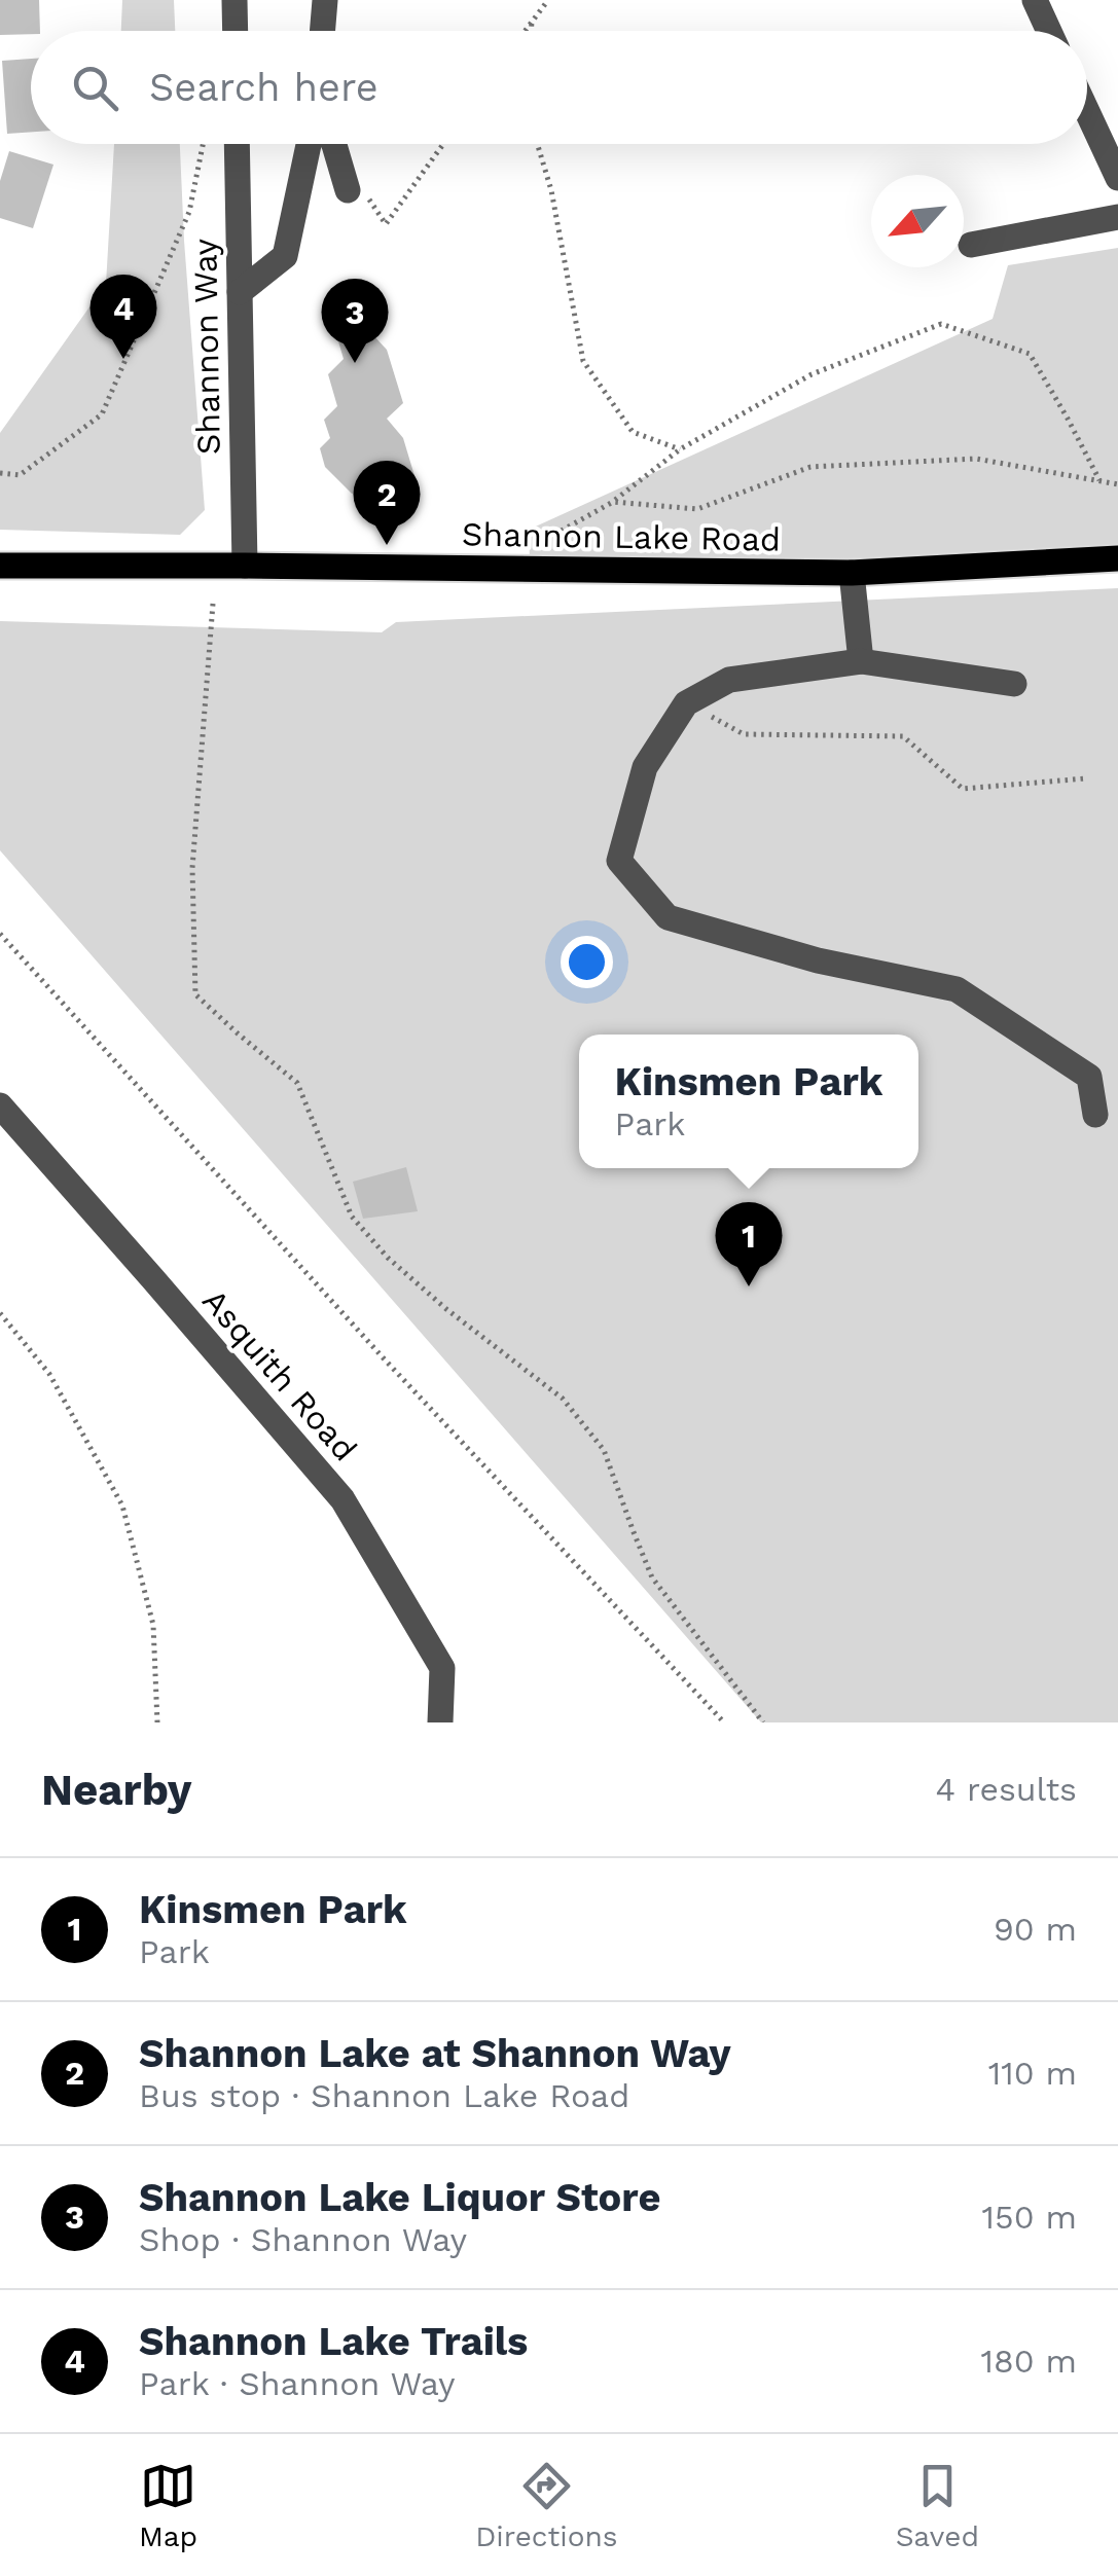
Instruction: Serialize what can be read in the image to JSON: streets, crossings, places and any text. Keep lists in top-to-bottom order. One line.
{"streets":{"main road":["Shannon Lake Road"],"street":["Shannon Way","Asquith Road"]},"crossings":[["Shannon Way","Shannon Lake Road"]],"north":"bottom left","page":{"search":"Search here","pins":["4","3","2","1"],"popup":["Kinsmen Park","Park"],"heading":["Nearby","4 results"],"list":[{"mark":"1","name":"Kinsmen Park","note":"Park","value":"90 m"},{"mark":"2","name":"Shannon Lake at Shannon Way","note":"Bus stop · Shannon Lake Road","value":"110 m"},{"mark":"3","name":"Shannon Lake Liquor Store","note":"Shop · Shannon Way","value":"150 m"},{"mark":"4","name":"Shannon Lake Trails","note":"Park · Shannon Way","value":"180 m"}],"nav":["Map","Directions","Saved"]}}
